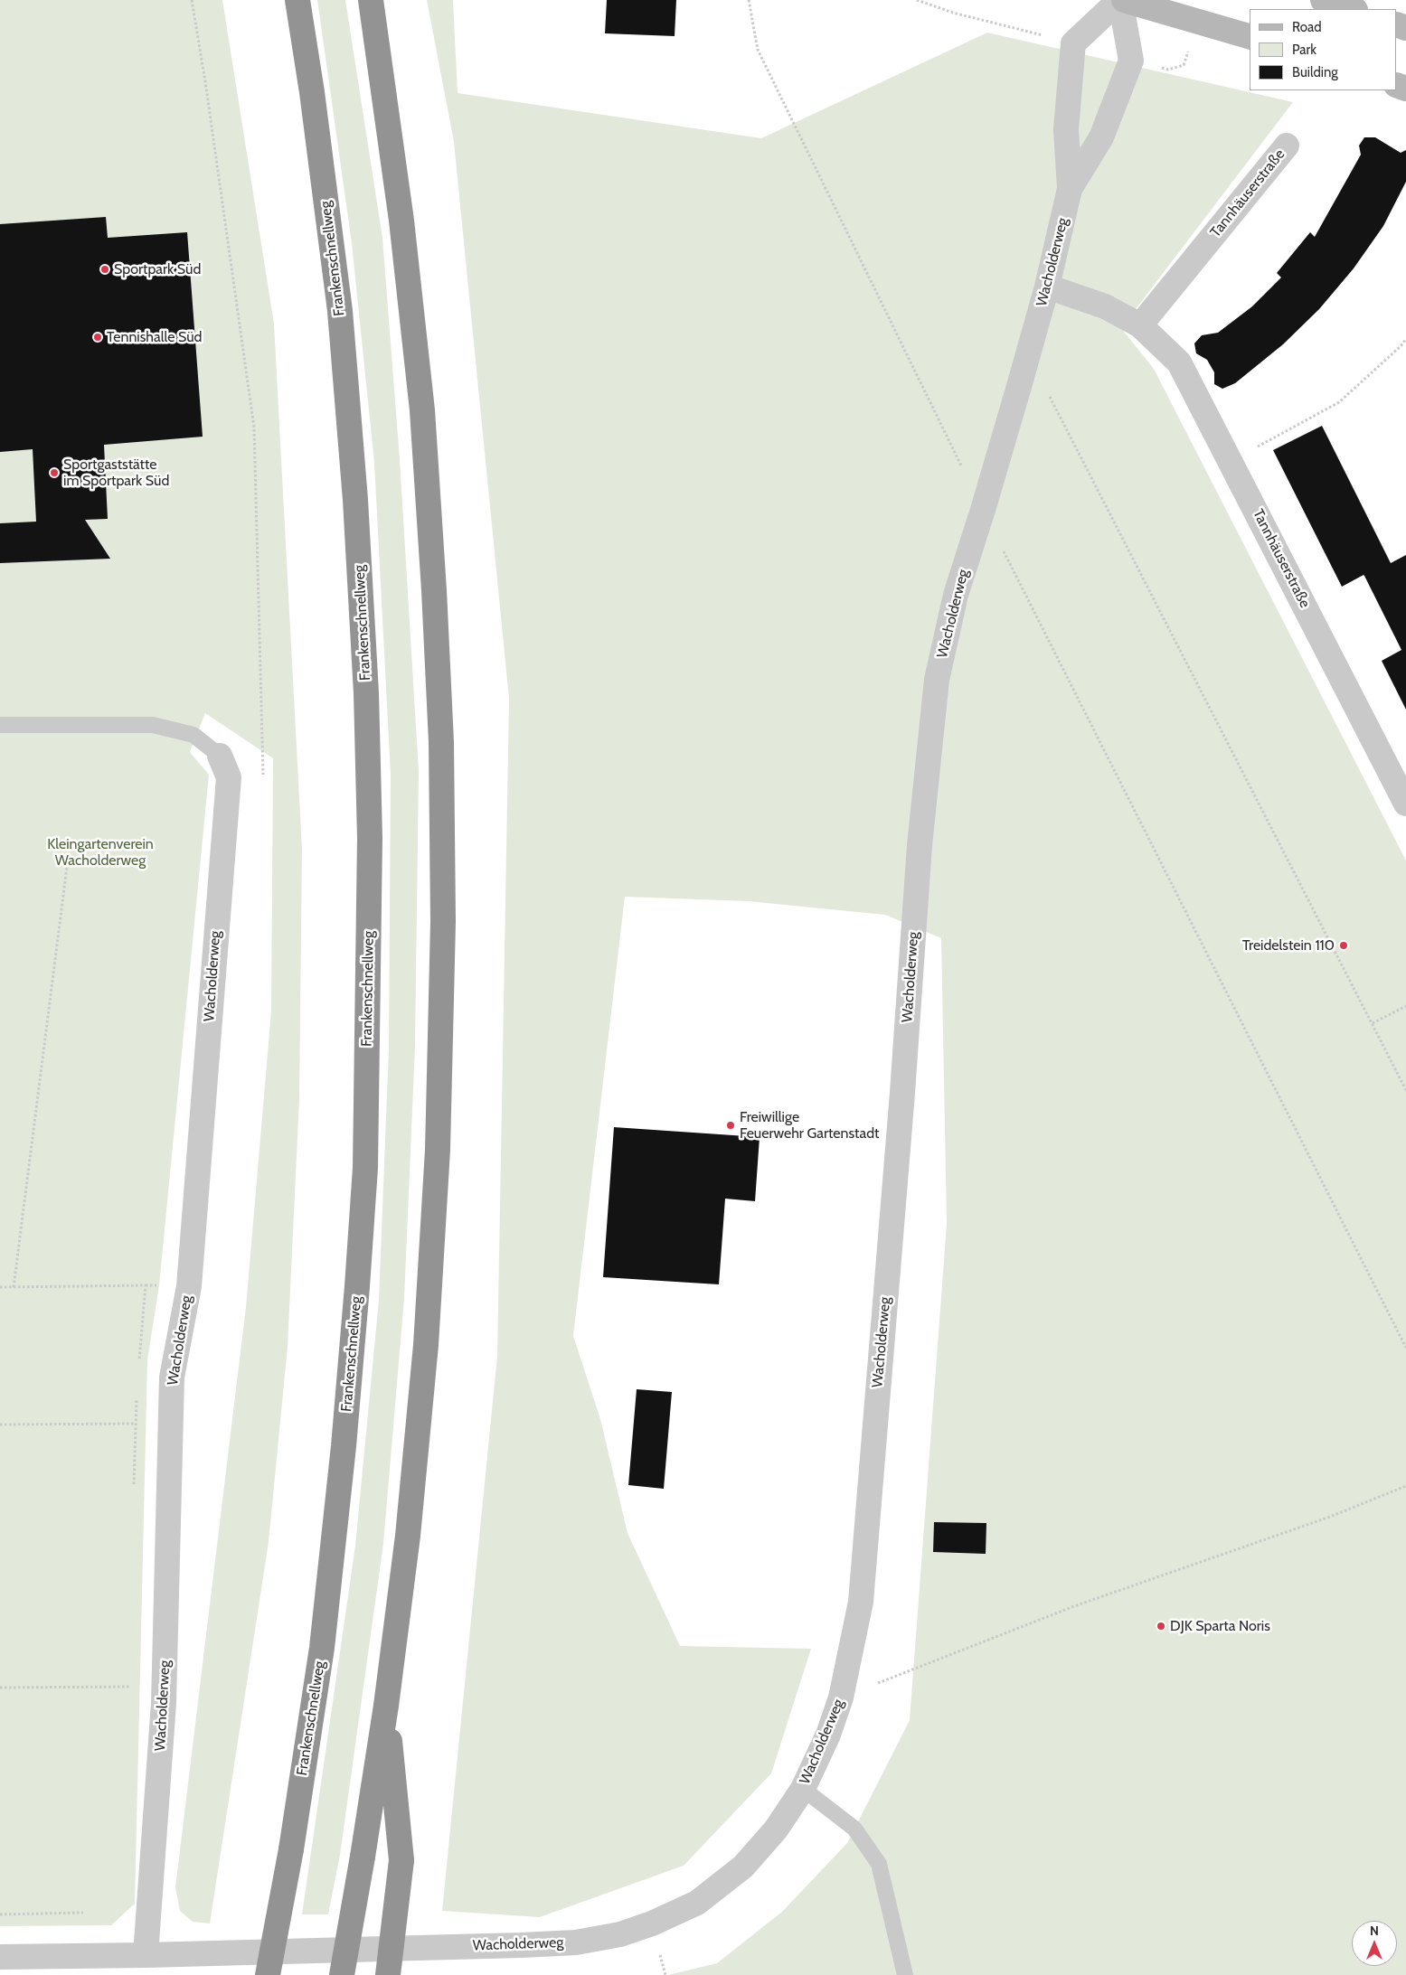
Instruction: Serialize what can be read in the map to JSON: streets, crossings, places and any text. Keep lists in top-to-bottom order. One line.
{"streets":{"highway":["Frankenschnellweg"],"street":["Tannhäuserstraße","Wacholderweg"]},"crossings":[["Tannhäuserstraße","Wacholderweg"]],"parks":["Kleingartenverein Wacholderweg"],"places":["Sportpark Süd","Tennishalle Süd","Sportgaststätte im Sportpark Süd","Treidelstein 110","Freiwillige Feuerwehr Gartenstadt","DJK Sparta Noris"],"legend":["Road","Park","Building"],"north":"top"}
